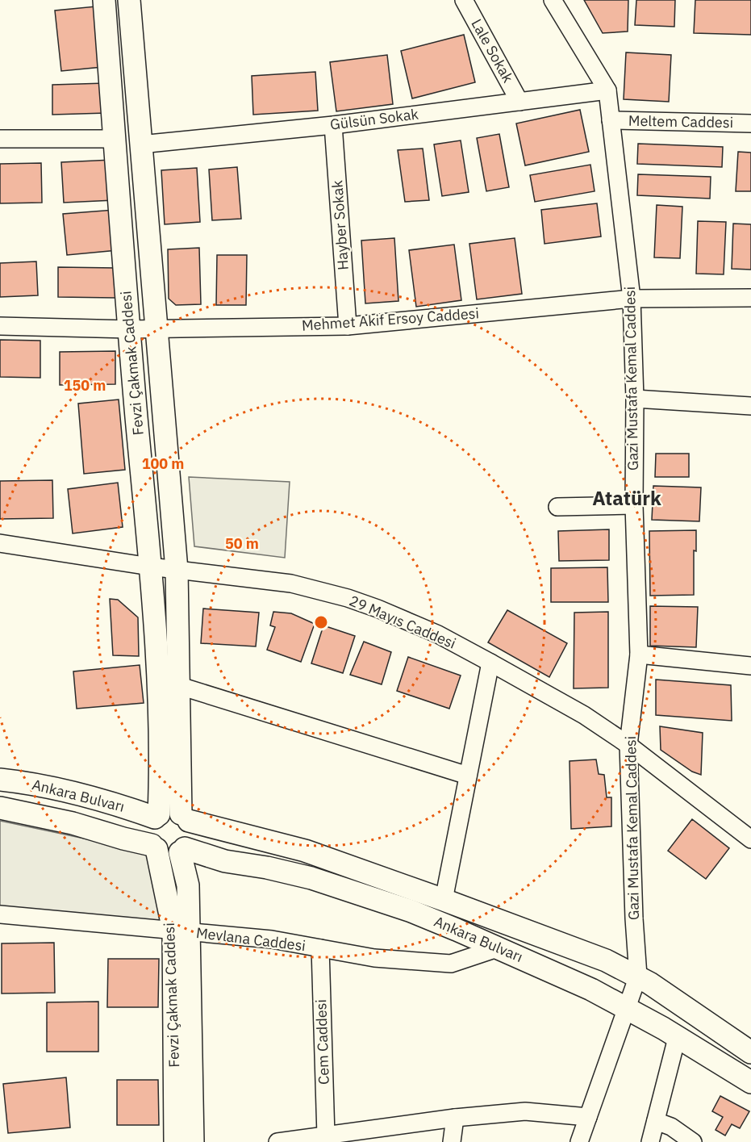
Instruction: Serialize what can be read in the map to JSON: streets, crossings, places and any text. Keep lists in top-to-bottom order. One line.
{"streets":{"main road":["Fevzi Çakmak Caddesi","Ankara Bulvarı"],"street":["Lale Sokak","Gülsün Sokak","Meltem Caddesi","Hayber Sokak","Mehmet Akif Ersoy Caddesi","Gazi Mustafa Kemal Caddesi","29 Mayıs Caddesi","Mevlana Caddesi","Cem Caddesi"]},"crossings":[["Lale Sokak","Gülsün Sokak"],["Gülsün Sokak","Hayber Sokak"],["Gülsün Sokak","Fevzi Çakmak Caddesi"],["Gülsün Sokak","Gazi Mustafa Kemal Caddesi"],["Meltem Caddesi","Gazi Mustafa Kemal Caddesi"],["Hayber Sokak","Mehmet Akif Ersoy Caddesi"],["Mehmet Akif Ersoy Caddesi","Fevzi Çakmak Caddesi"],["Mehmet Akif Ersoy Caddesi","Gazi Mustafa Kemal Caddesi"],["Fevzi Çakmak Caddesi","29 Mayıs Caddesi"],["Fevzi Çakmak Caddesi","Ankara Bulvarı"],["Fevzi Çakmak Caddesi","Mevlana Caddesi"],["Gazi Mustafa Kemal Caddesi","29 Mayıs Caddesi"],["Gazi Mustafa Kemal Caddesi","Ankara Bulvarı"],["Ankara Bulvarı","Mevlana Caddesi"],["Mevlana Caddesi","Cem Caddesi"]],"districts":["Atatürk"],"rings":["150 m","100 m","50 m"]}
